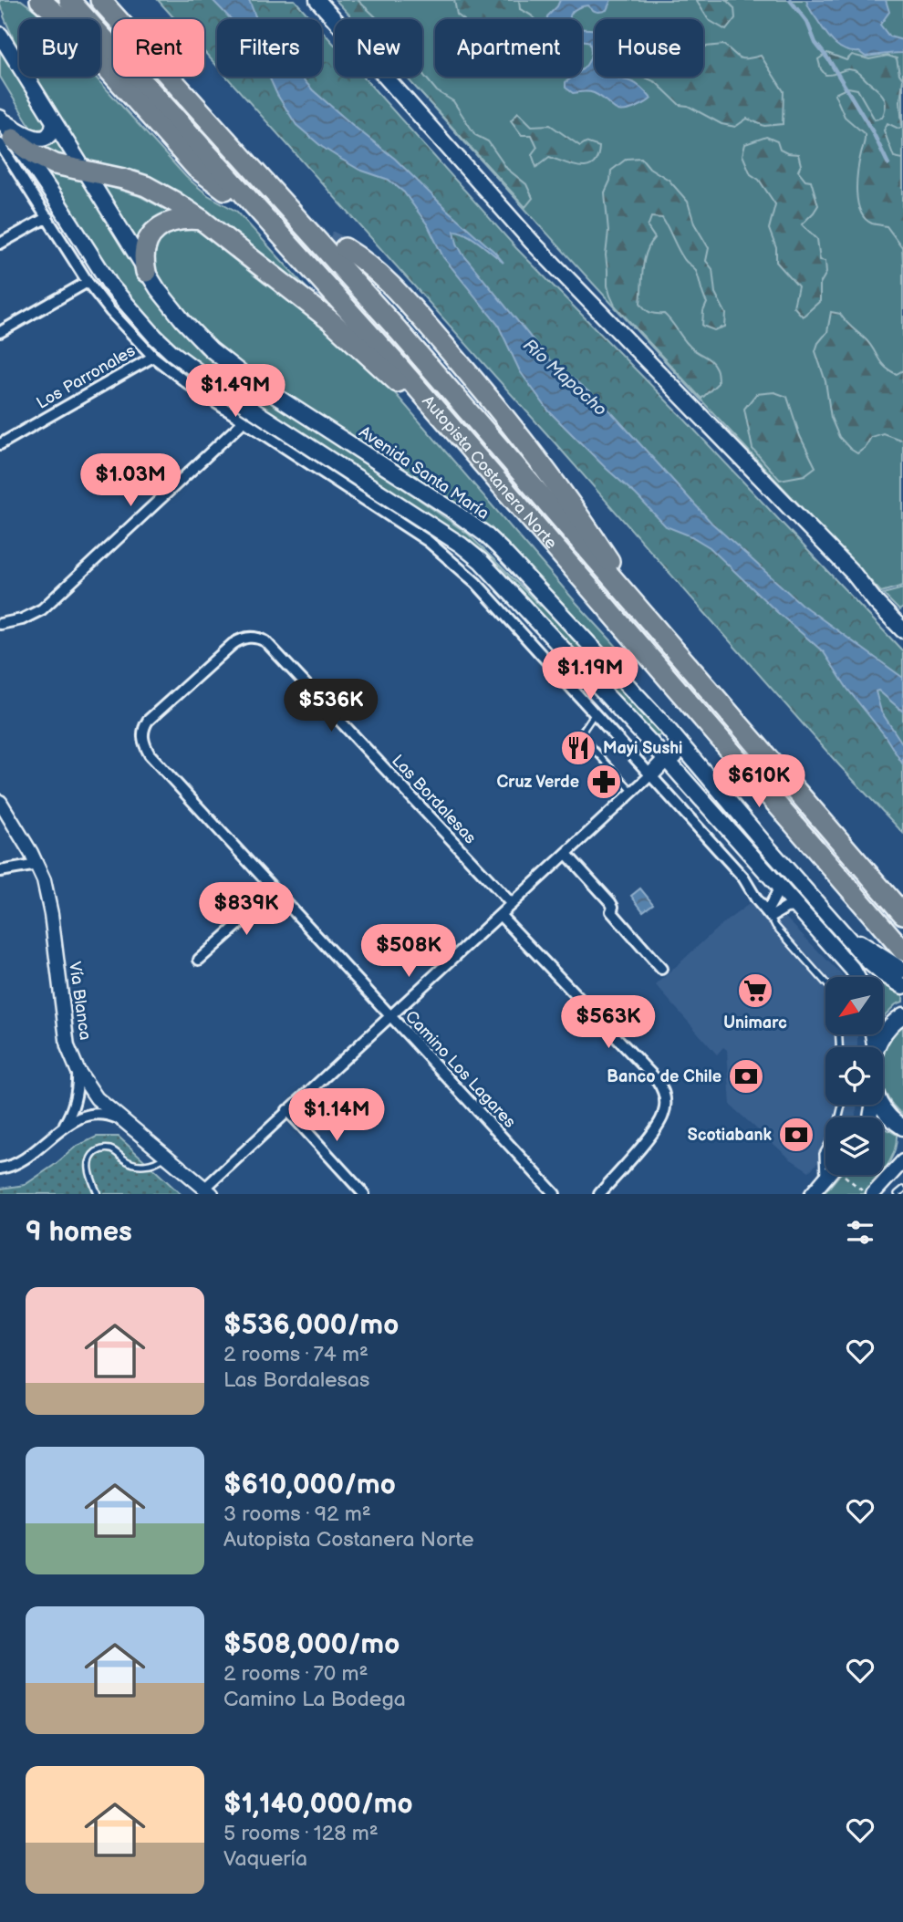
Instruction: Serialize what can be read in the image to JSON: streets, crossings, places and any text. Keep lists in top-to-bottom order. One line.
{"streets":{"highway":["Autopista Costanera Norte"],"main road":["Avenida Santa María"],"street":["Los Parronales","Las Bordalesas","Vía Blanca","Camino Los Lagares"]},"crossings":[["Las Bordalesas","Camino Los Lagares"]],"water":["Río Mapocho"],"places":{"restaurant":["Mayi Sushi"],"pharmacy":["Cruz Verde"],"supermarket":["Unimarc"],"bank":["Banco de Chile","Scotiabank"]},"north":"bottom left","page":{"chip":["Buy","Rent","Filters","New","Apartment","House"],"price":["$1.49M","$1.03M","$1.19M","$536K","$610K","$839K","$508K","$563K","$1.14M"],"heading":"9 homes","list":[{"name":"$536,000/mo","note":"2 rooms · 74 m² · Las Bordalesas"},{"name":"$610,000/mo","note":"3 rooms · 92 m² · Autopista Costanera Norte"},{"name":"$508,000/mo","note":"2 rooms · 70 m² · Camino La Bodega"},{"name":"$1,140,000/mo","note":"5 rooms · 128 m² · Vaquería"}]}}
